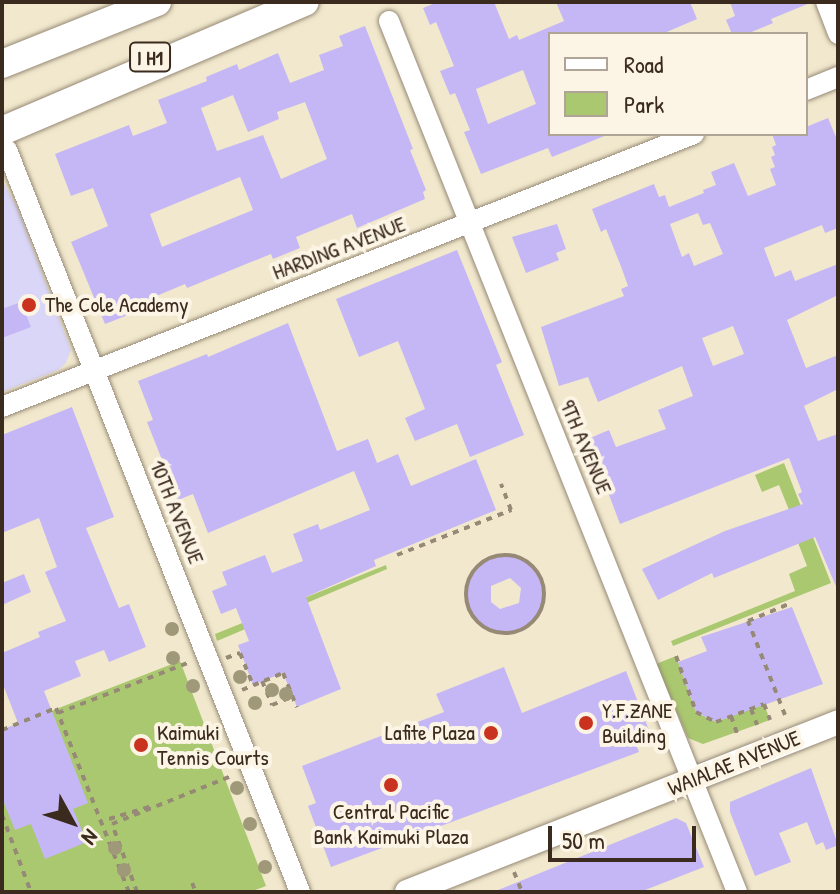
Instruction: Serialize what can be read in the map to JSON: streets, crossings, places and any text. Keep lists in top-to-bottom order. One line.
{"streets":{"highway":["I H1"],"main road":["WAIALAE AVENUE"],"street":["HARDING AVENUE","9TH AVENUE","10TH AVENUE"]},"crossings":[["HARDING AVENUE","9TH AVENUE"],["HARDING AVENUE","10TH AVENUE"],["9TH AVENUE","WAIALAE AVENUE"]],"places":["The Cole Academy","Y.F.ZANE Building","Lafite Plaza","Kaimuki Tennis Courts","Central Pacific Bank Kaimuki Plaza"],"legend":["Road","Park"],"scale_bar":"50 m","north":"bottom right"}
